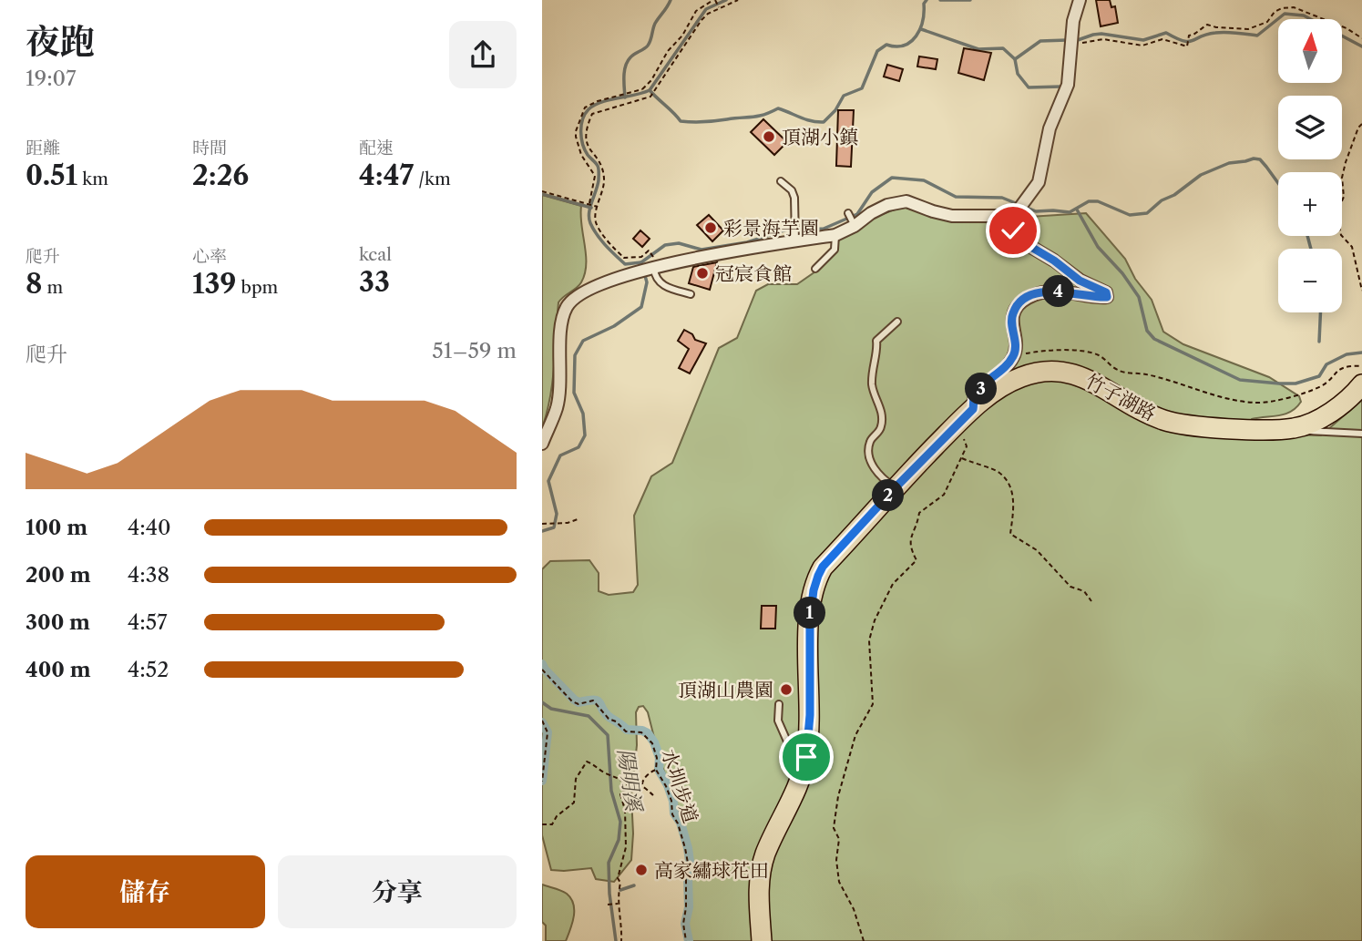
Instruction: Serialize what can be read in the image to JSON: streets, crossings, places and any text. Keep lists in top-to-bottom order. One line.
{"streets":{"main road":["竹子湖路"],"path":["水圳步道"]},"water":["陽明溪"],"places":["頂湖小鎮","彩景海芋園","冠宸食館","頂湖山農園","高家繡球花田"],"north":"top","page":{"heading":["夜跑","19:07"],"map_buttons":["+","−"],"stats":[["距離","0.51 km"],["時間","2:26"],["配速","4:47 /km"],["爬升","8 m"],["心率","139 bpm"],["kcal","33"]],"pins":["4","3","2","1"],"chart":["爬升","51–59 m"],"list":[{"name":"100 m","note":"4:40"},{"name":"200 m","note":"4:38"},{"name":"300 m","note":"4:57"},{"name":"400 m","note":"4:52"}],"buttons":["儲存","分享"]}}
